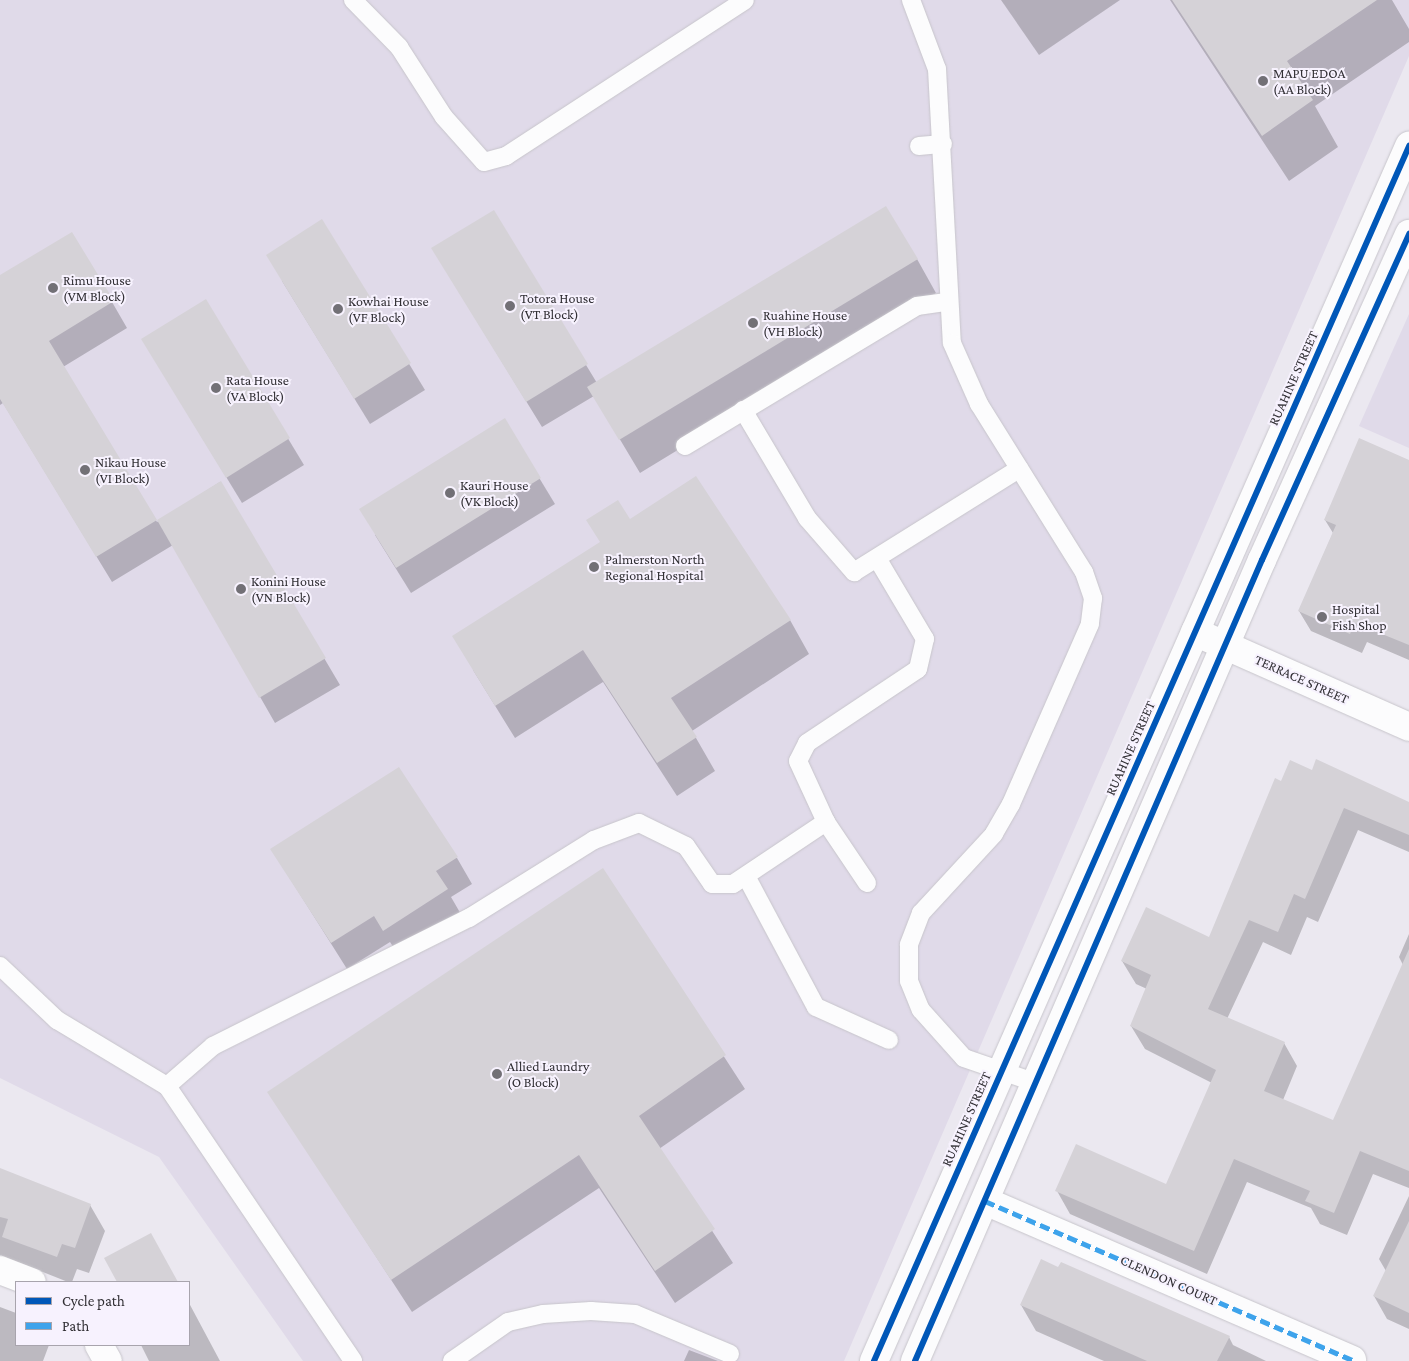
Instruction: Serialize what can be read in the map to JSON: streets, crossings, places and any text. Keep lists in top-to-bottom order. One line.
{"streets":{"main road":["RUAHINE STREET","TERRACE STREET","CLENDON COURT"]},"crossings":[["RUAHINE STREET","TERRACE STREET"]],"places":["MAPU EDOA (AA Block)","Rimu House (VM Block)","Totora House (VT Block)","Kowhai House (VF Block)","Ruahine House (VH Block)","Rata House (VA Block)","Nikau House (VI Block)","Kauri House (VK Block)","Palmerston North Regional Hospital","Konini House (VN Block)","Hospital Fish Shop","Allied Laundry (O Block)"],"legend":["Cycle path","Path"]}
